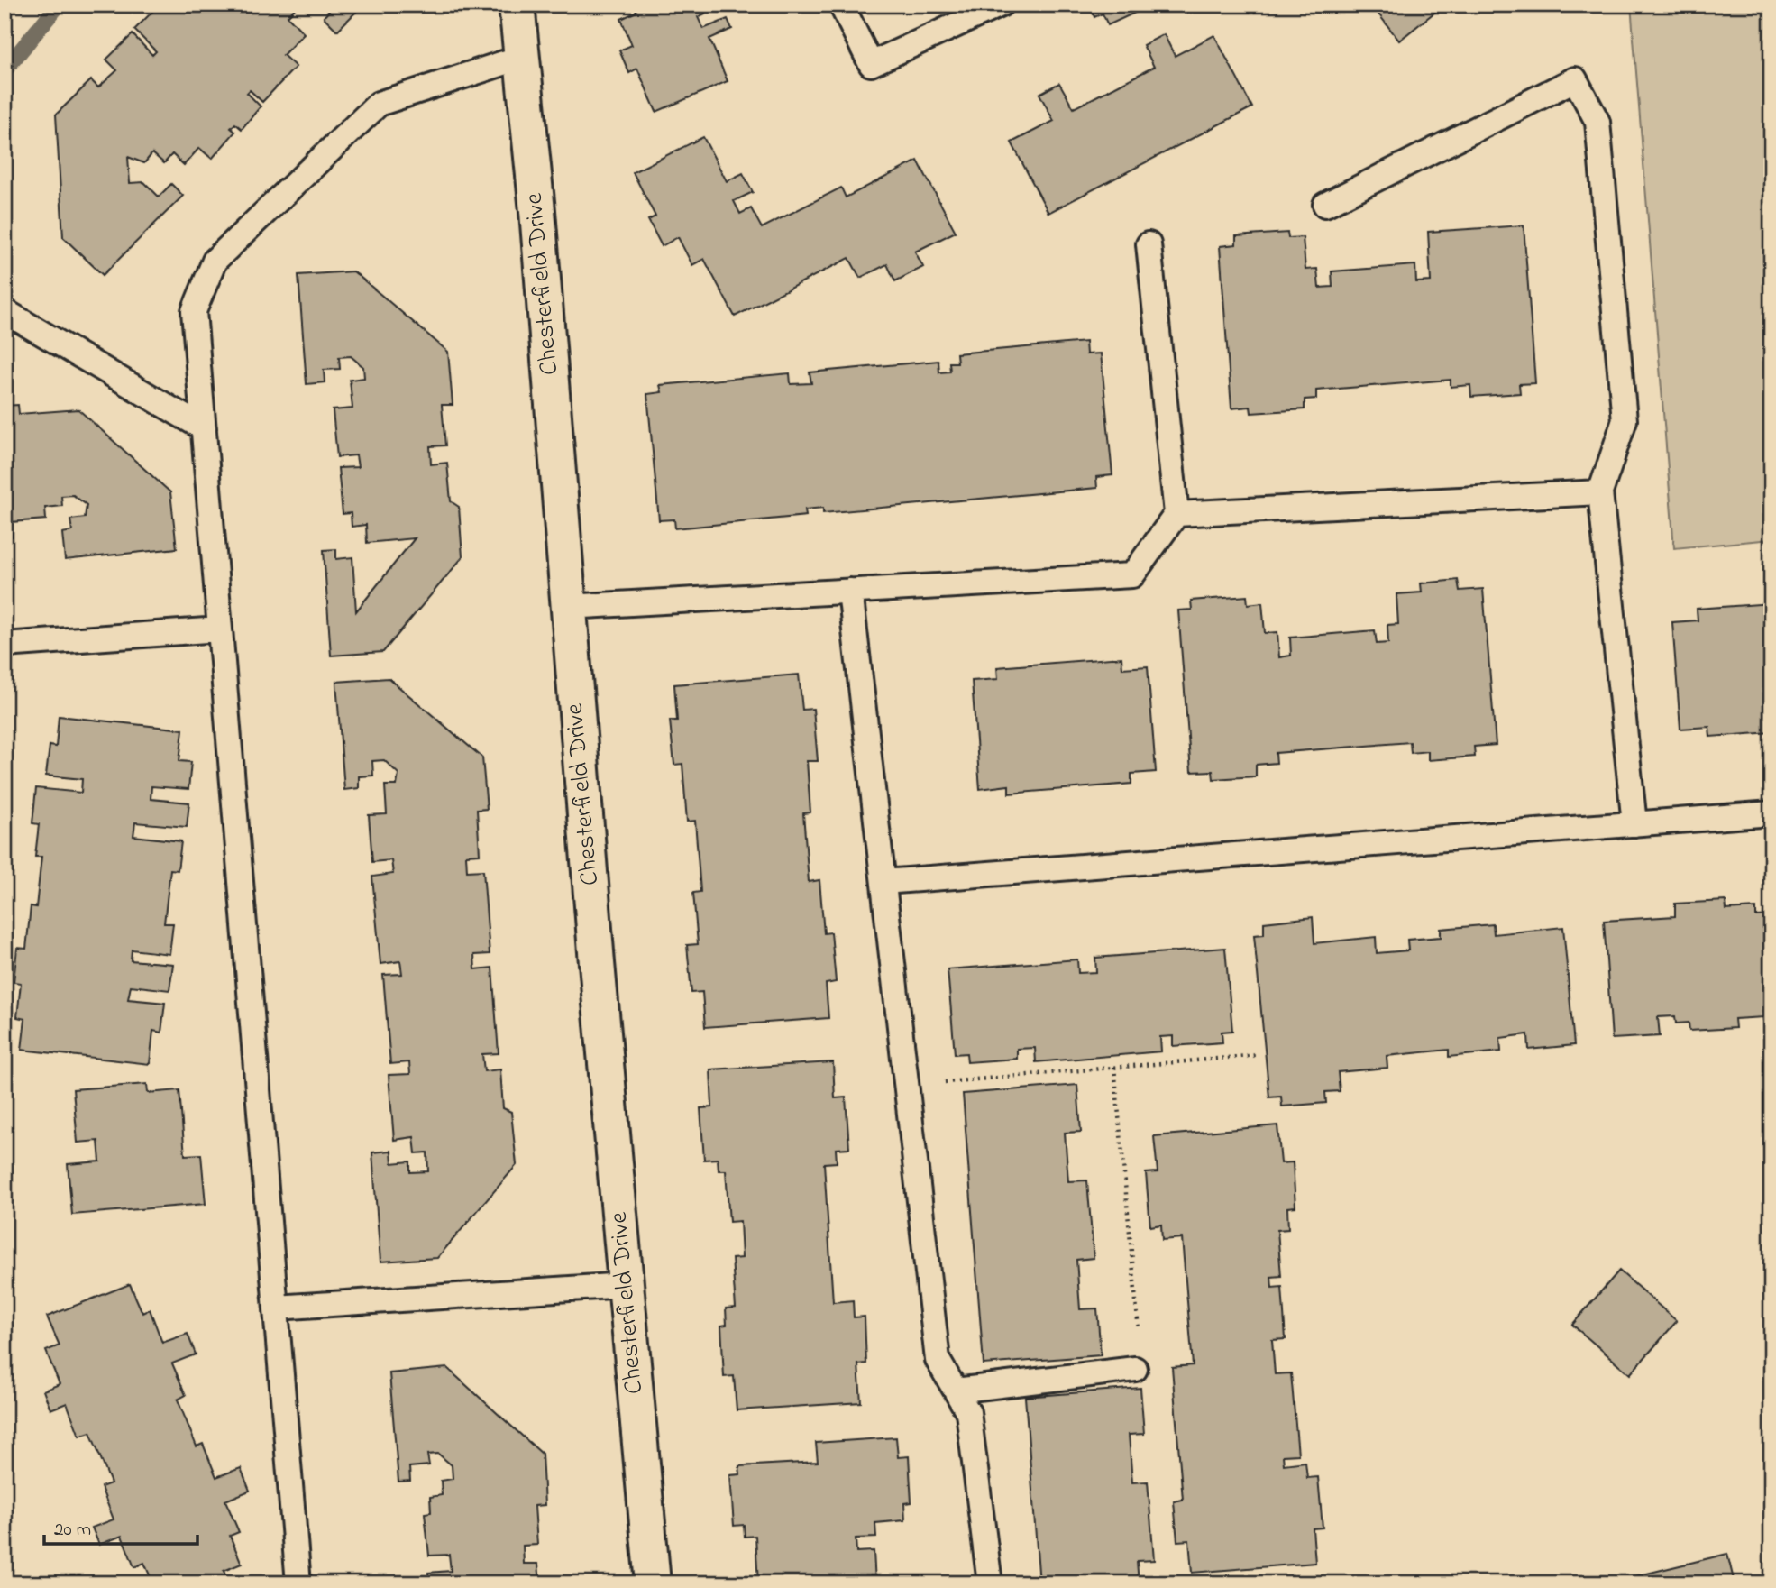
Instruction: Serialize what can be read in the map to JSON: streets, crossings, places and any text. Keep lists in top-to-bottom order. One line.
{"streets":{"street":["Chesterfield Drive"]},"scale_bar":"20 m"}
